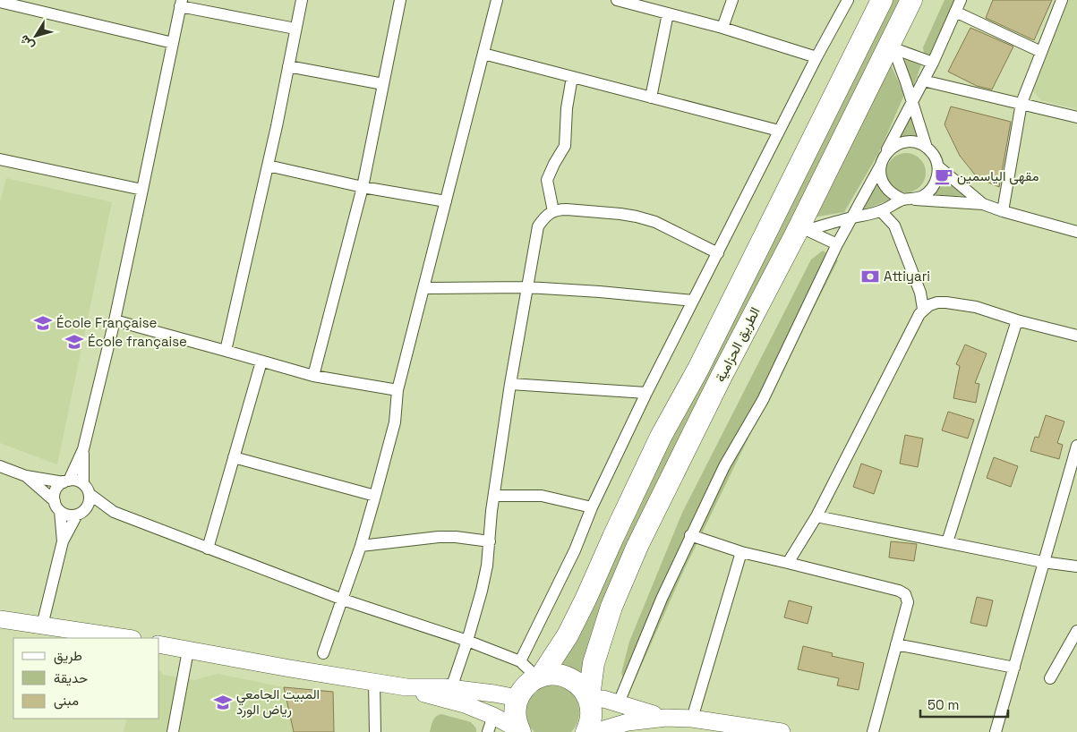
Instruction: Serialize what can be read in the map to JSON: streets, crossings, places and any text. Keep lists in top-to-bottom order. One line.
{"streets":{"highway":["الطريق الحزامية"]},"places":{"cafe":["مقهى الياسمين"],"bank":["Attiyari"],"school or university":["École Française","École française","المبيت الجامعي رياض الورد"]},"legend":["طريق","حديقة","مبنى"],"scale_bar":"50 m","north":"bottom left"}
